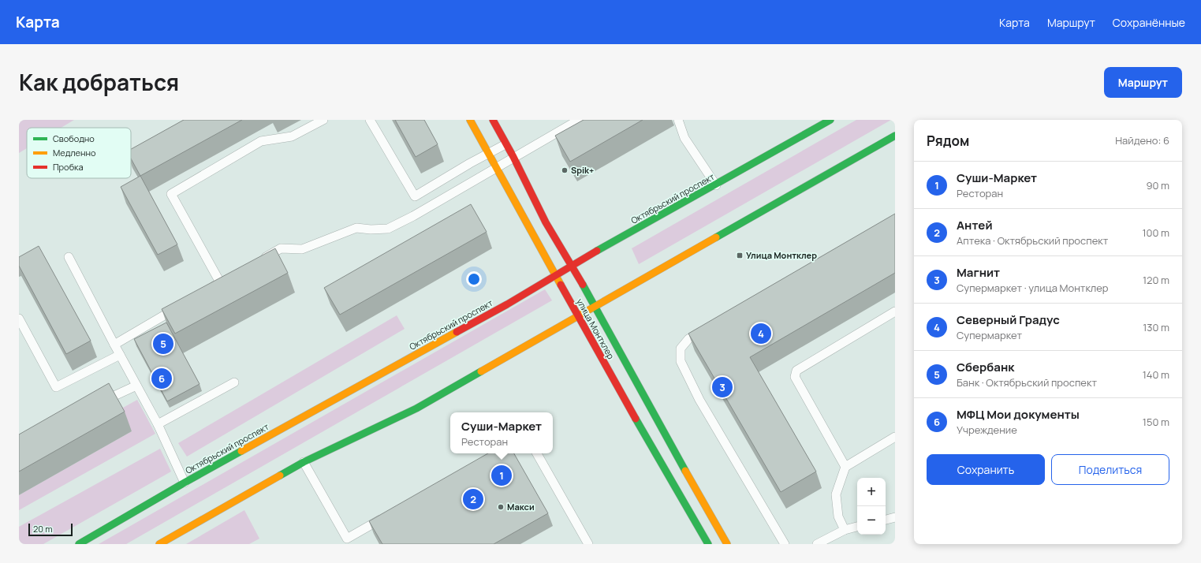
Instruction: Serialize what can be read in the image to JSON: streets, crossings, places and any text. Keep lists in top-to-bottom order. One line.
{"streets":{"main road":["Октябрьский проспект","улица Монтклер"]},"crossings":[["Октябрьский проспект","улица Монтклер"]],"places":{"other":["Spik+","Макси"],"transit":["Улица Монтклер"]},"legend":["Свободно","Медленно","Пробка"],"scale_bar":"20 m","page":{"header":"Карта","nav":["Карта","Маршрут","Сохранённые"],"title":"Как добраться","buttons":["Маршрут",["Сохранить","Поделиться"]],"heading":["Рядом","Найдено: 6"],"list":[{"mark":"1","name":"Суши-Маркет","note":"Ресторан","value":"90 m"},{"mark":"2","name":"Антей","note":"Аптека · Октябрьский проспект","value":"100 m"},{"mark":"3","name":"Магнит","note":"Супермаркет · улица Монтклер","value":"120 m"},{"mark":"4","name":"Северный Градус","note":"Супермаркет","value":"130 m"},{"mark":"5","name":"Сбербанк","note":"Банк · Октябрьский проспект","value":"140 m"},{"mark":"6","name":"МФЦ Мои документы","note":"Учреждение","value":"150 m"}],"pins":["4","5","6","3","1","2"],"popup":["Суши-Маркет","Ресторан"],"map_buttons":["+","−"],"scale":"20 m"}}
